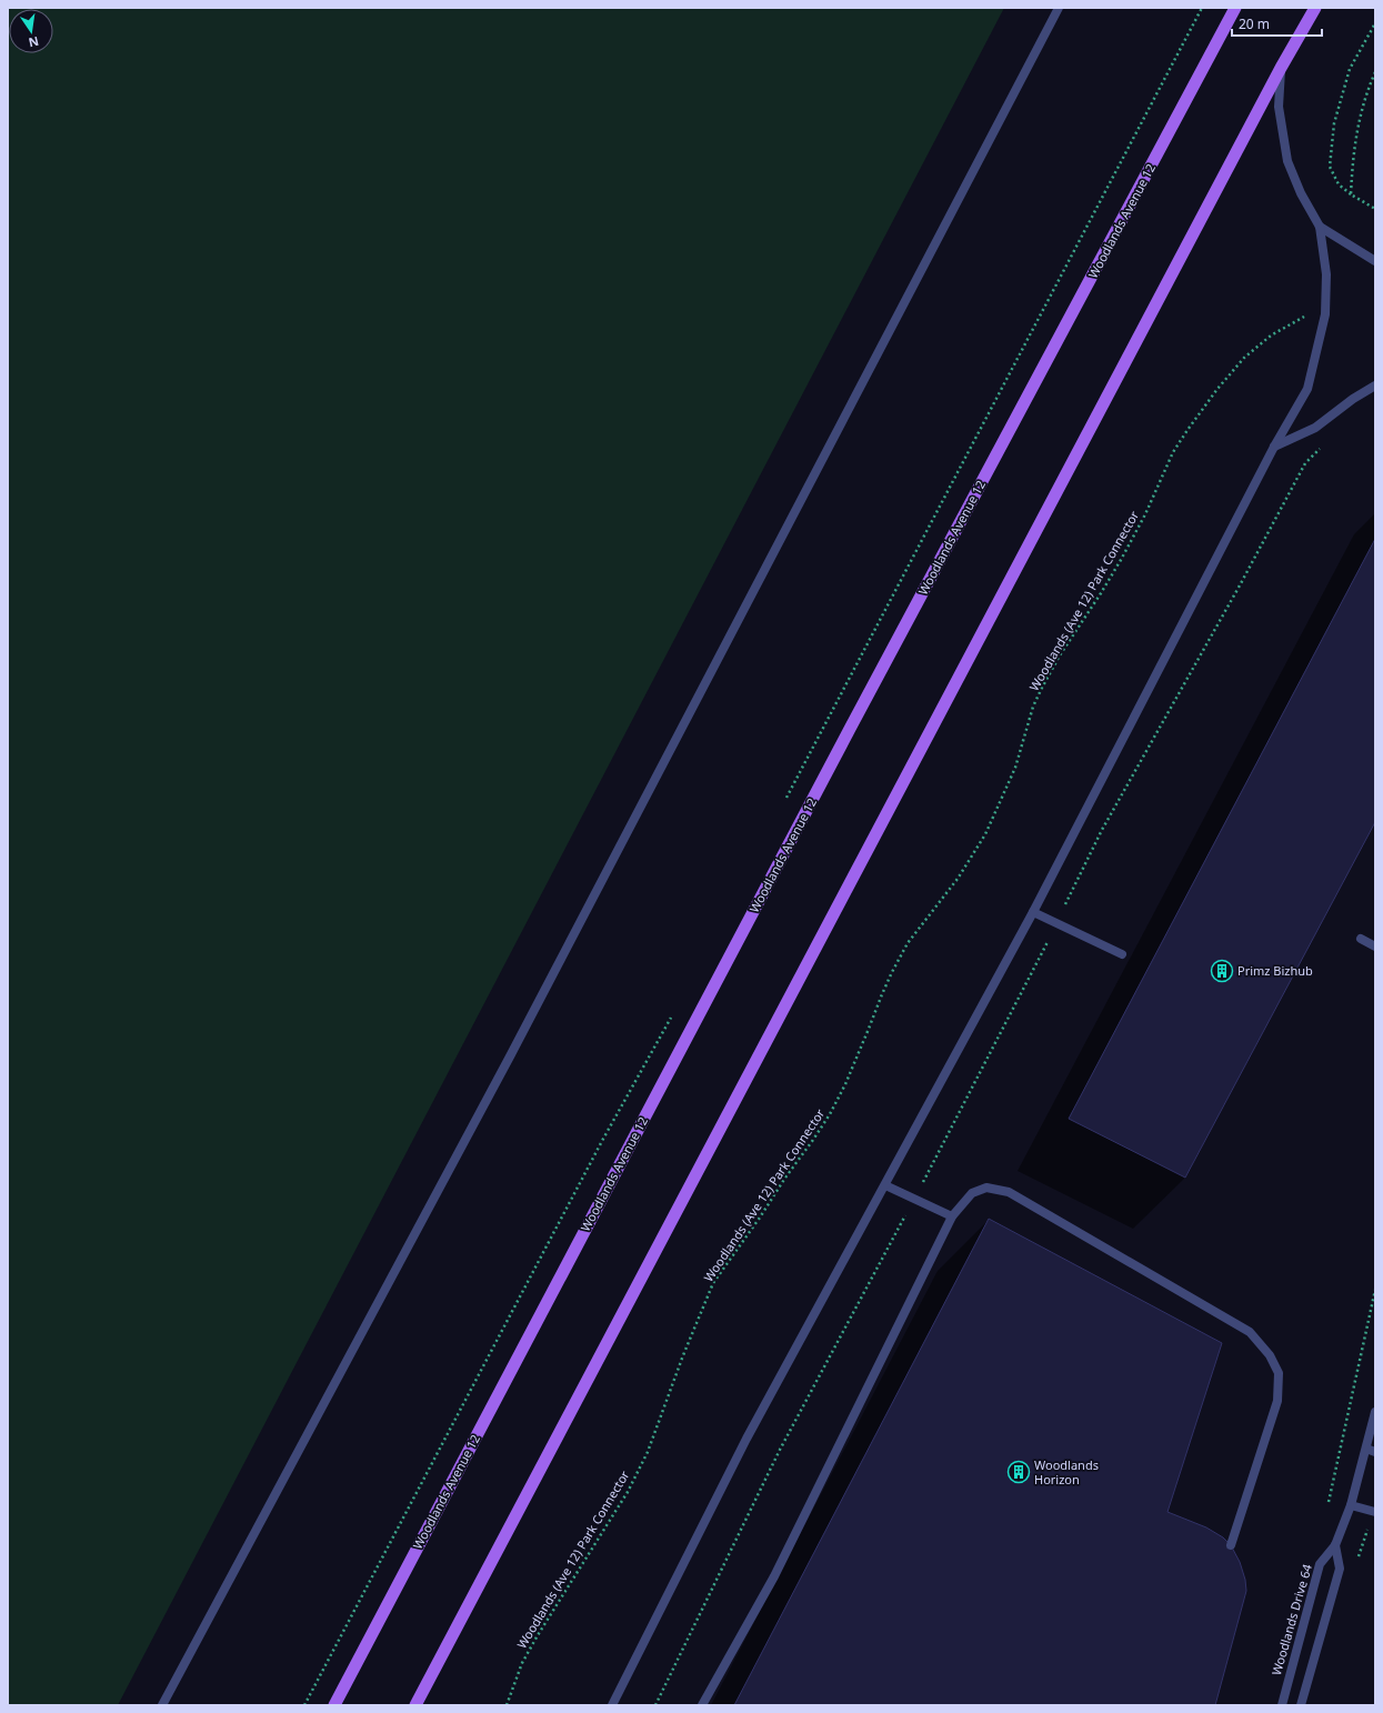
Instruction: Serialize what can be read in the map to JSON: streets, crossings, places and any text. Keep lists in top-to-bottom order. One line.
{"streets":{"main road":["Woodlands Avenue 12"],"street":["Woodlands Drive 64"],"path":["Woodlands (Ave 12) Park Connector"]},"places":{"building":["Primz Bizhub","Woodlands Horizon"]},"scale_bar":"20 m","north":"bottom"}
